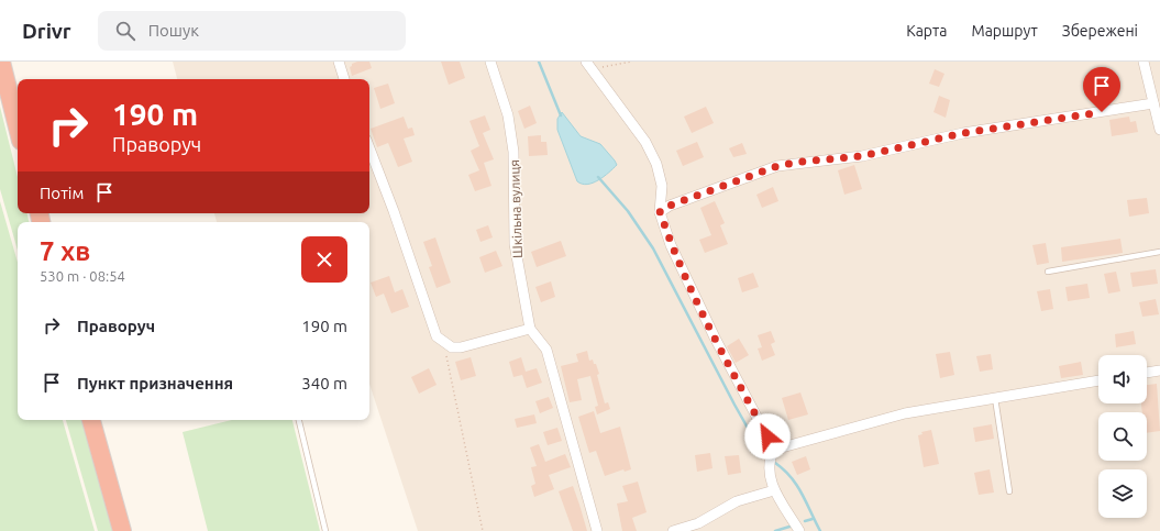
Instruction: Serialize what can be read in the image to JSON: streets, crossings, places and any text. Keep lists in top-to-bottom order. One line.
{"streets":{"street":["Шкільна вулиця"]},"page":{"header":"Drivr","search":"Пошук","nav":["Карта","Маршрут","Збережені"],"turn":["190 m","Праворуч"],"then":"Потім","heading":["7 хв","530 m · 08:54"],"list":[{"name":"Праворуч","value":"190 m"},{"name":"Пункт призначення","value":"340 m"}]}}
